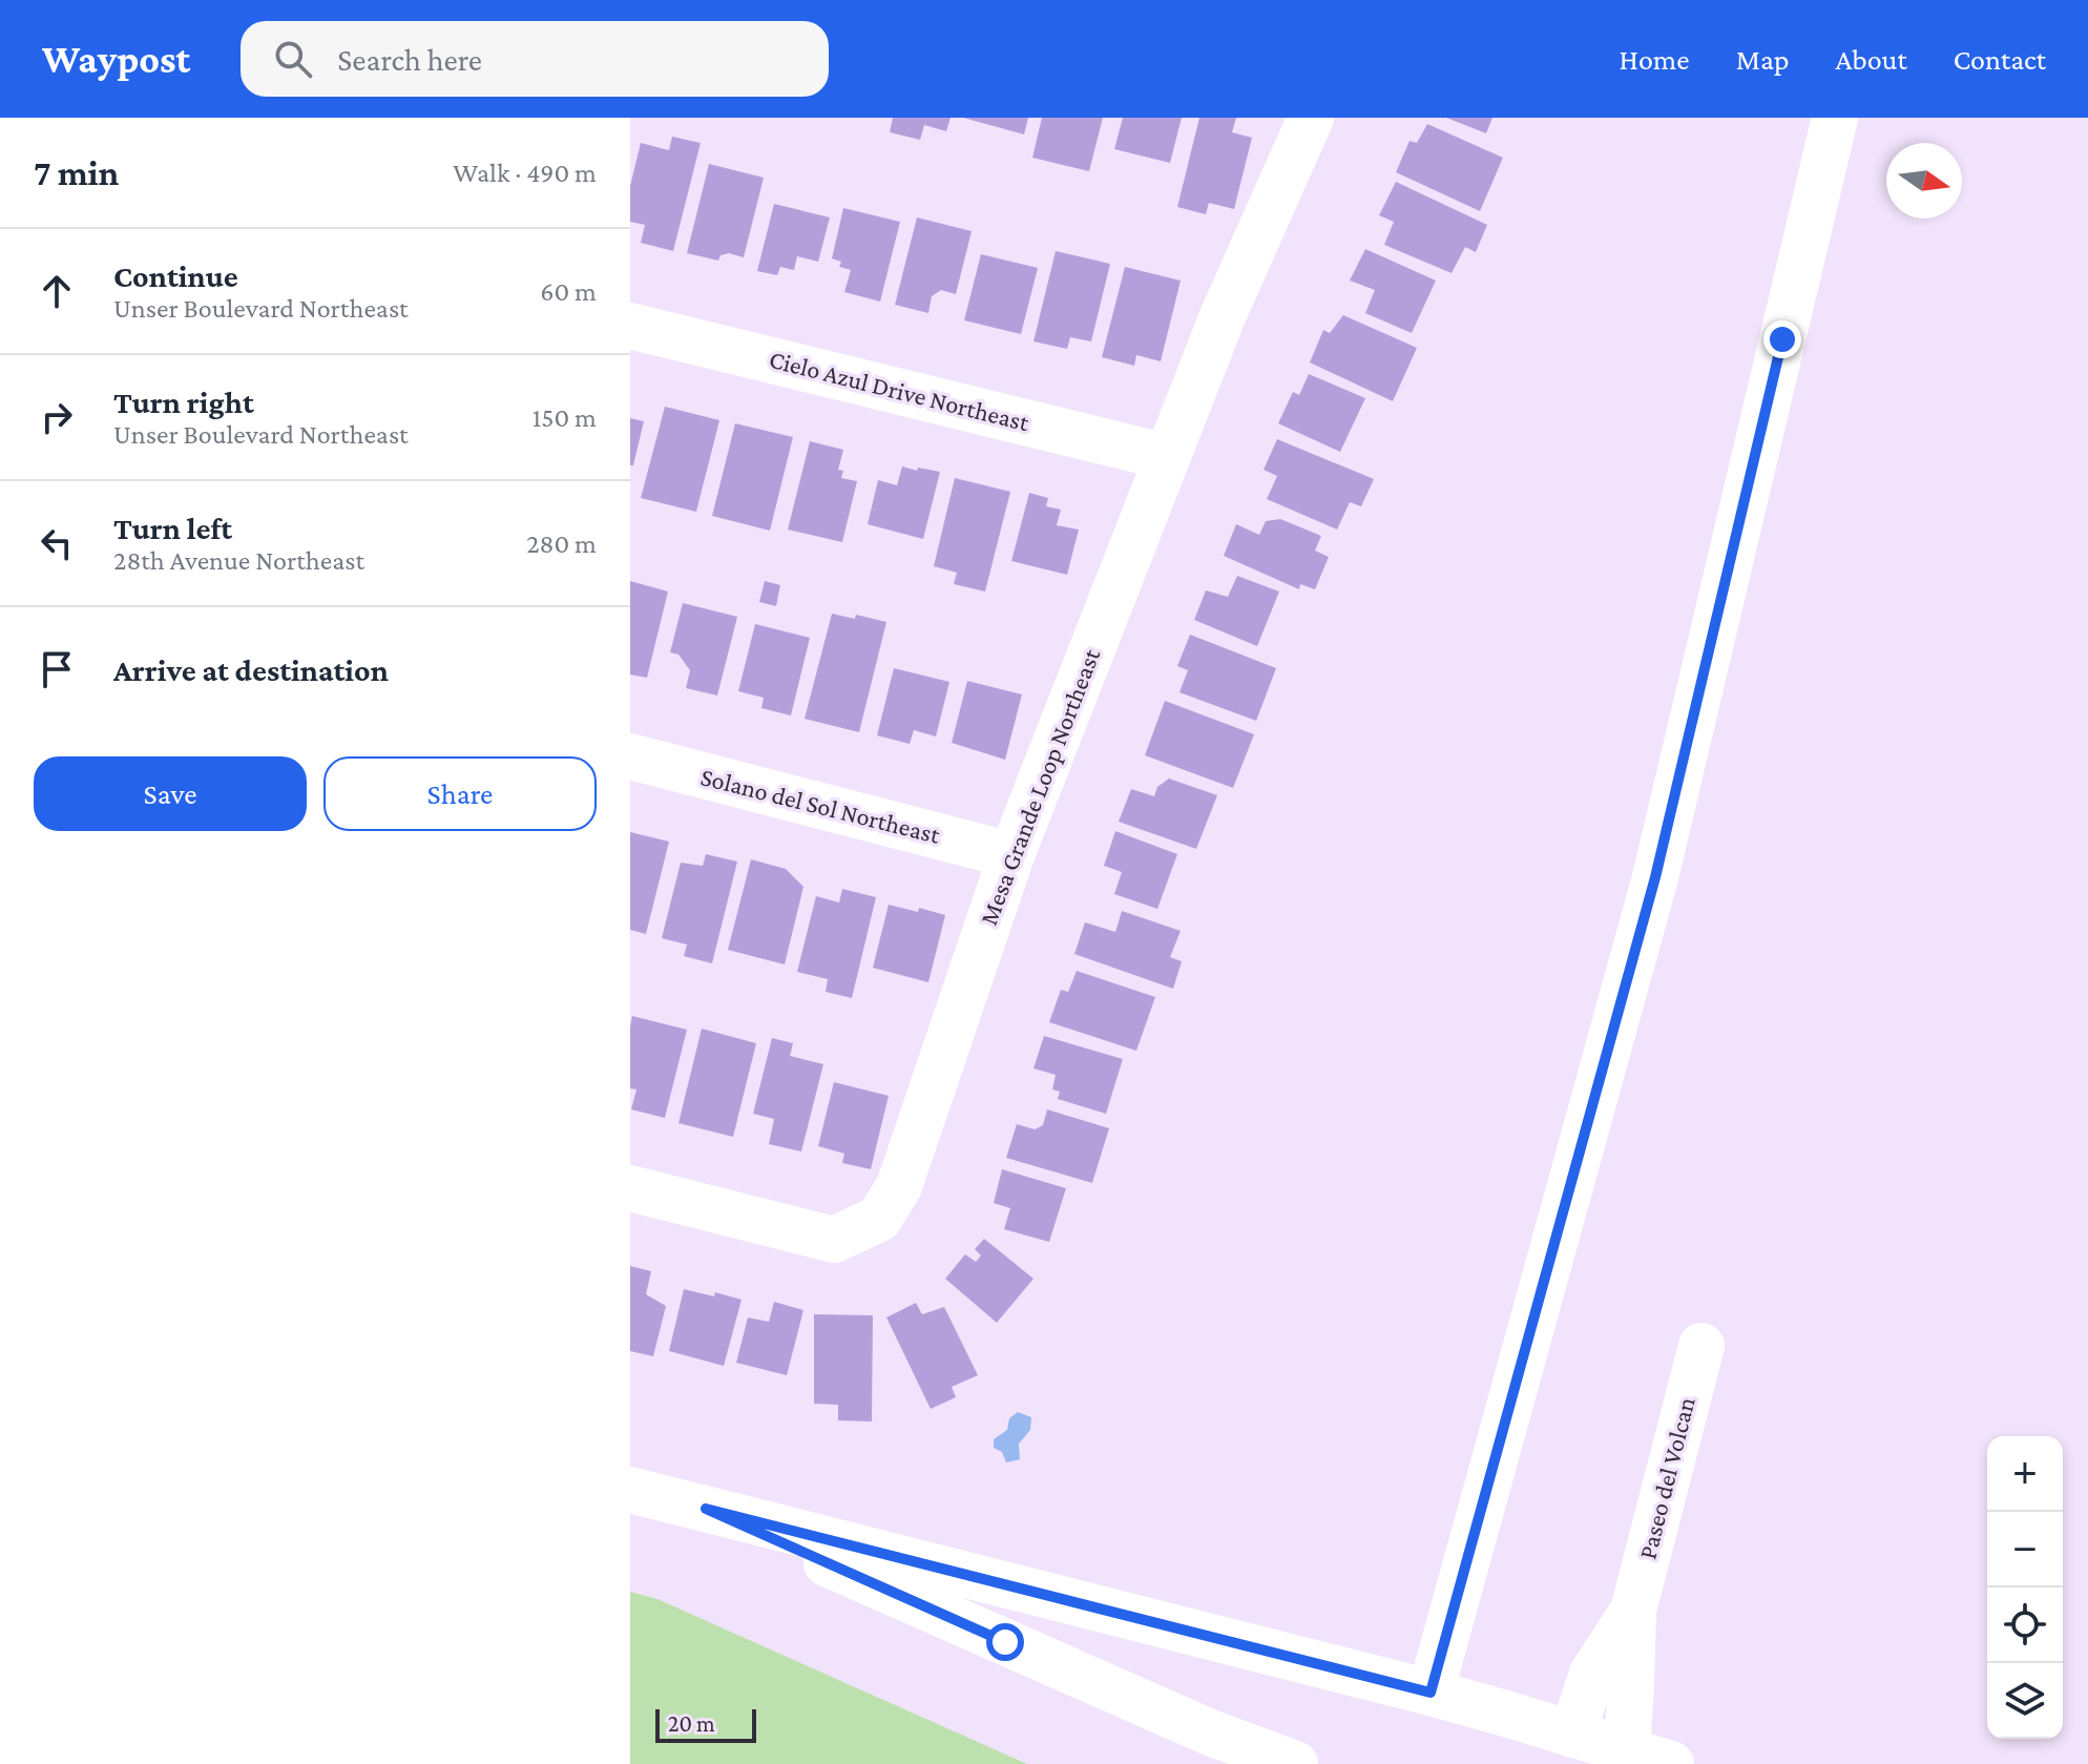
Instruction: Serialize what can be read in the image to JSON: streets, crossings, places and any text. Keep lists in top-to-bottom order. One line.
{"streets":{"street":["Cielo Azul Drive Northeast","Mesa Grande Loop Northeast","Solano del Sol Northeast","Paseo del Volcan"]},"crossings":[["Cielo Azul Drive Northeast","Mesa Grande Loop Northeast"],["Mesa Grande Loop Northeast","Solano del Sol Northeast"]],"scale_bar":"20 m","north":"right","page":{"header":"Waypost","search":"Search here","nav":["Home","Map","About","Contact"],"heading":["7 min","Walk · 490 m"],"list":[["Continue","Unser Boulevard Northeast","60 m"],["Turn right","Unser Boulevard Northeast","150 m"],["Turn left","28th Avenue Northeast","280 m"],"Arrive at destination"],"buttons":["Save","Share"],"map_buttons":["+","−"],"scale":"20 m"}}
